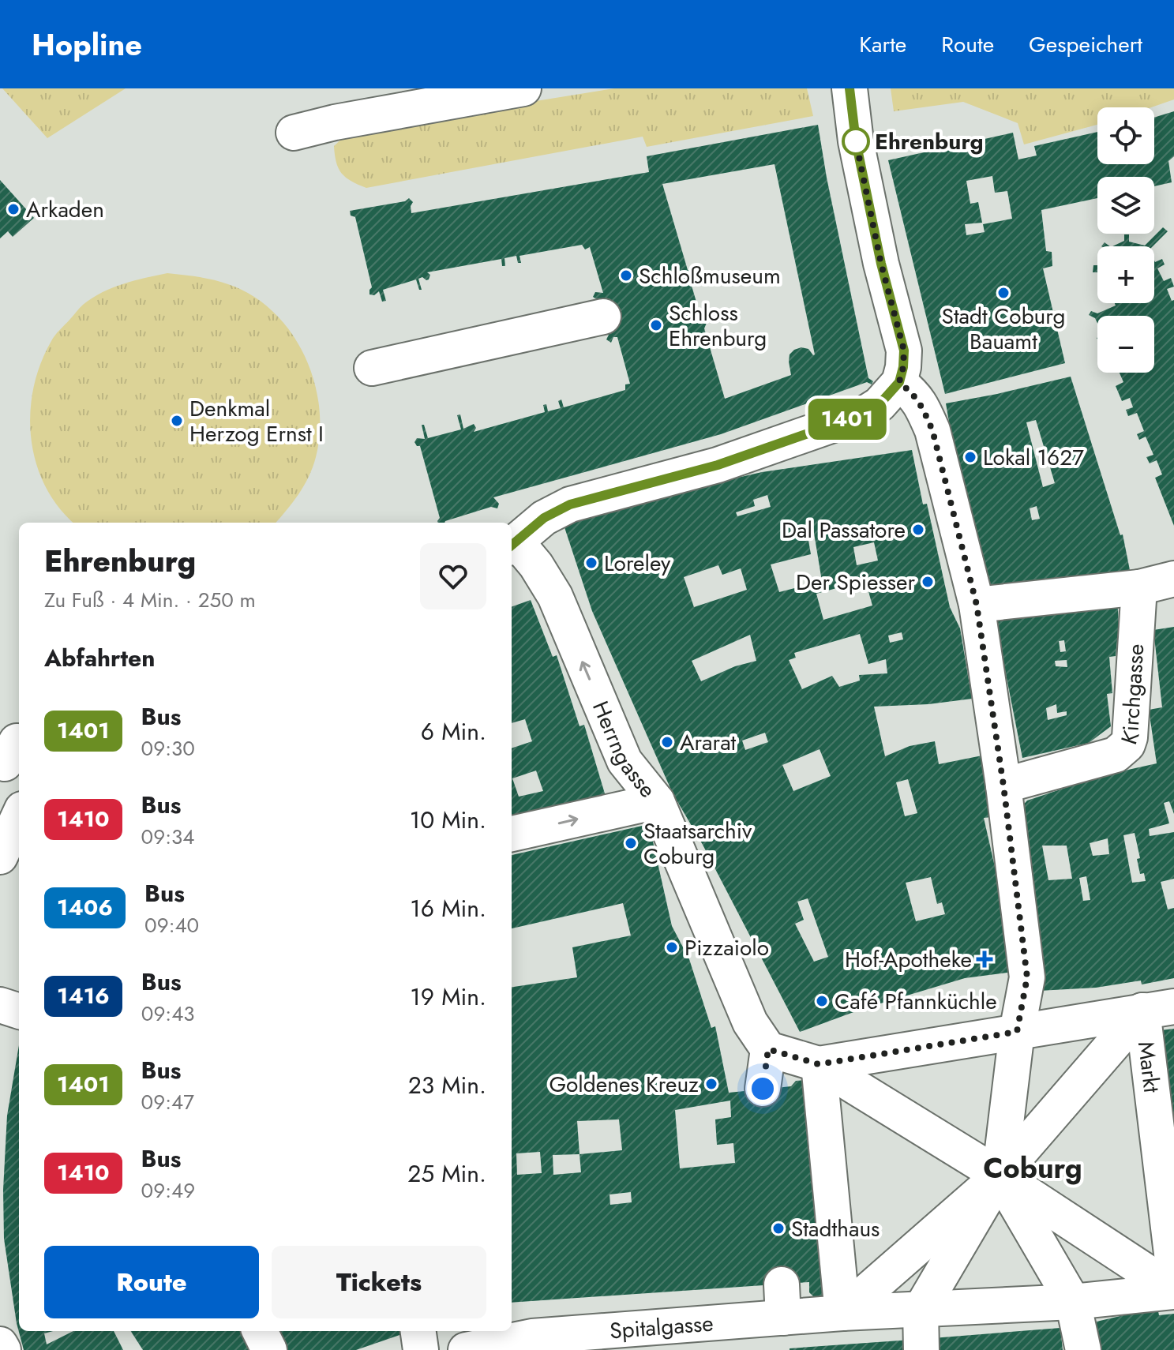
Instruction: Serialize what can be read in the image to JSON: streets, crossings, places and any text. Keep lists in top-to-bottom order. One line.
{"streets":{"street":["Kirchgasse","Herrngasse","Markt","Spitalgasse"]},"crossings":[["Kirchgasse","Markt"],["Markt","Spitalgasse"]],"one_way":["Herrngasse"],"districts":["Coburg"],"places":{"other":["Ehrenburg","Arkaden","Schloßmuseum","Stadt Coburg Bauamt","Schloss Ehrenburg","Denkmal Herzog Ernst I","Lokal 1627","Dal Passatore","Loreley","Der Spiesser","Ararat","Staatsarchiv Coburg","Pizzaiolo","Café Pfannküchle","Goldenes Kreuz","Stadthaus"],"health":["Hof-Apotheke"]},"lines":["bus line 1401"],"page":{"header":"Hopline","nav":["Karte","Route","Gespeichert"],"on_map":"1401","map_buttons":["+","−"],"heading":[["Ehrenburg","Zu Fuß · 4 Min. · 250 m"],"Abfahrten"],"list":[{"mark":"1401","name":"Bus","note":"09:30","value":"6 Min."},{"mark":"1410","name":"Bus","note":"09:34","value":"10 Min."},{"mark":"1406","name":"Bus","note":"09:40","value":"16 Min."},{"mark":"1416","name":"Bus","note":"09:43","value":"19 Min."},{"mark":"1401","name":"Bus","note":"09:47","value":"23 Min."},{"mark":"1410","name":"Bus","note":"09:49","value":"25 Min."}],"buttons":["Route","Tickets"]}}
